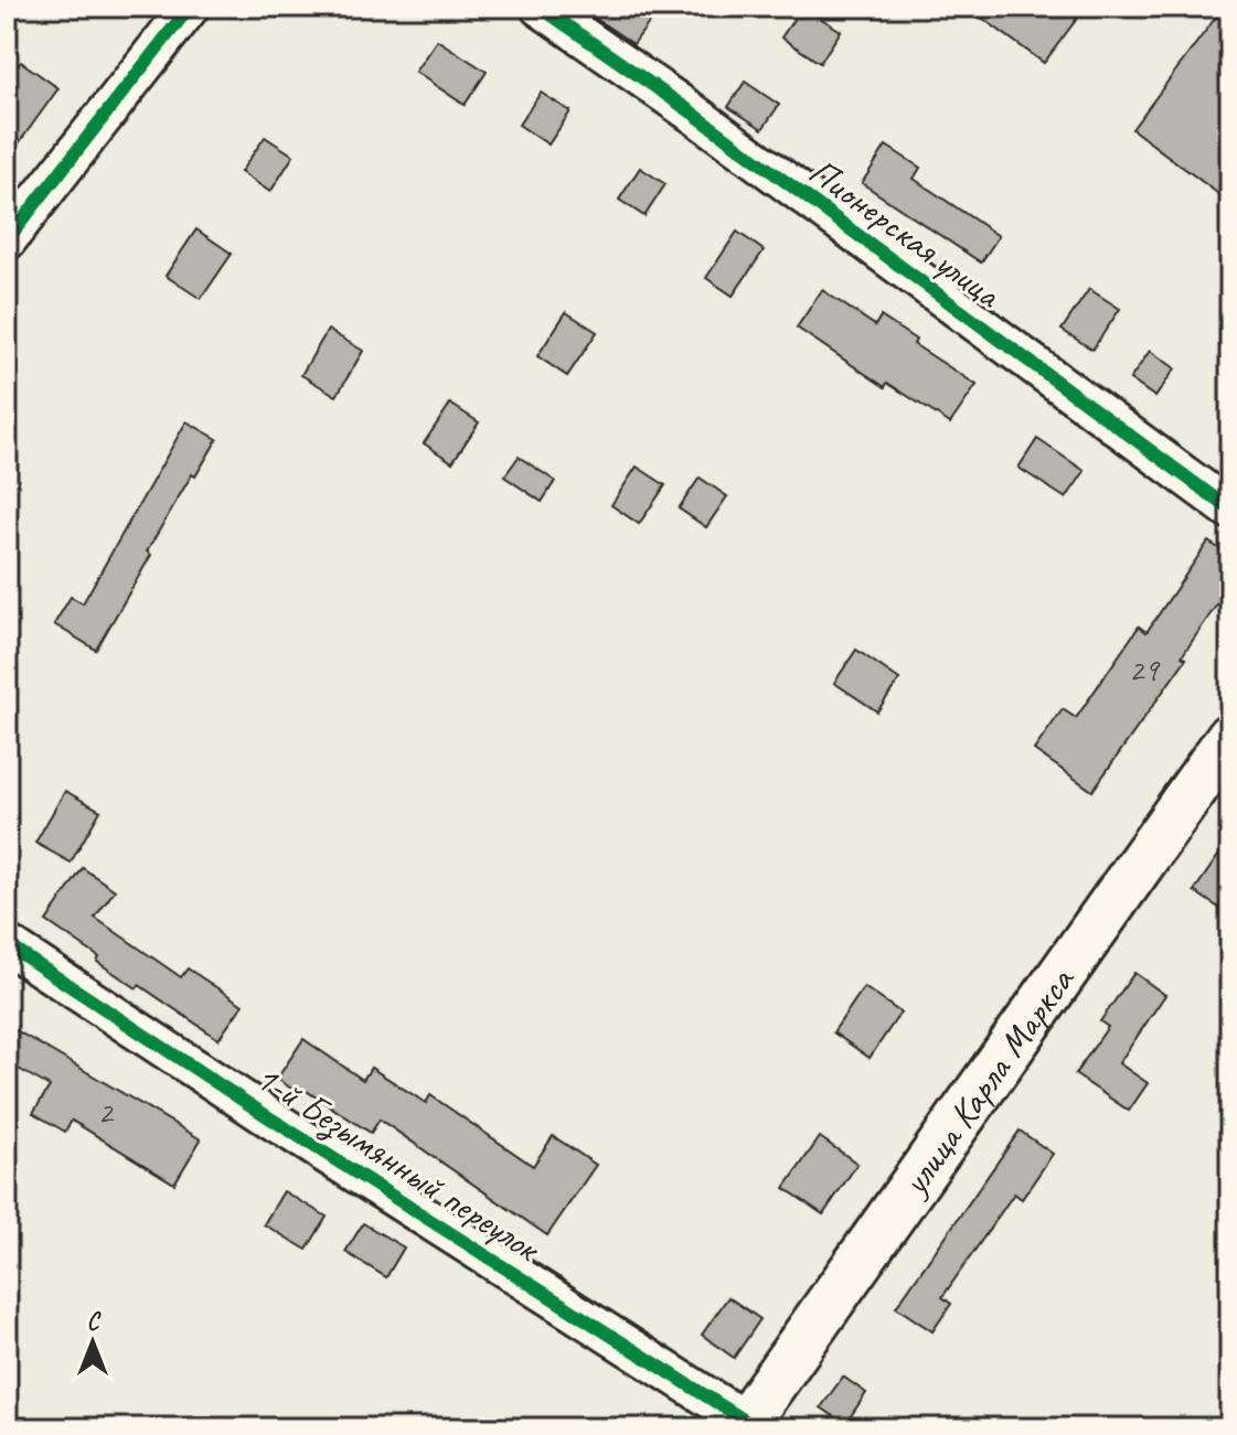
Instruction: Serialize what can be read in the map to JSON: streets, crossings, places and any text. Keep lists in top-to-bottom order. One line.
{"streets":{"main road":["улица Карла Маркса"],"street":["Пионерская улица","1-й Безымянный переулок"]},"crossings":[["улица Карла Маркса","1-й Безымянный переулок"]],"house_numbers":["29","2"],"north":"top"}
